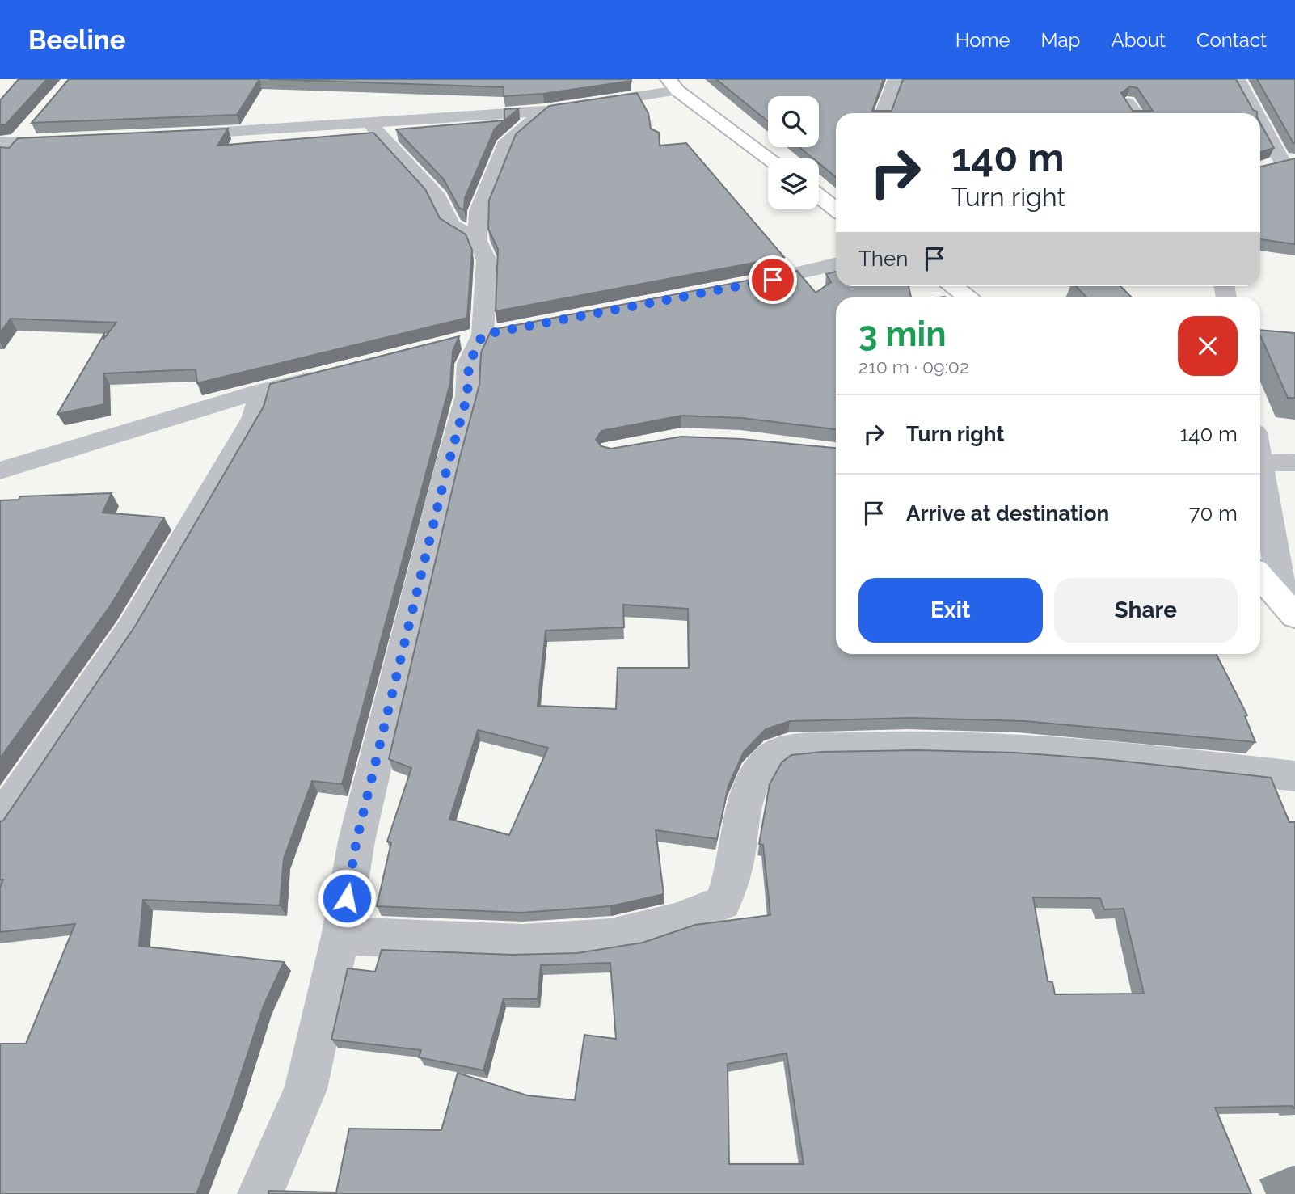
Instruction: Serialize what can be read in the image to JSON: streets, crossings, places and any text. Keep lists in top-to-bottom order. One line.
{"page":{"header":"Beeline","nav":["Home","Map","About","Contact"],"turn":["140 m","Turn right"],"then":"Then","heading":["3 min","210 m · 09:02"],"list":[{"name":"Turn right","value":"140 m"},{"name":"Arrive at destination","value":"70 m"}],"buttons":["Exit","Share"]}}
